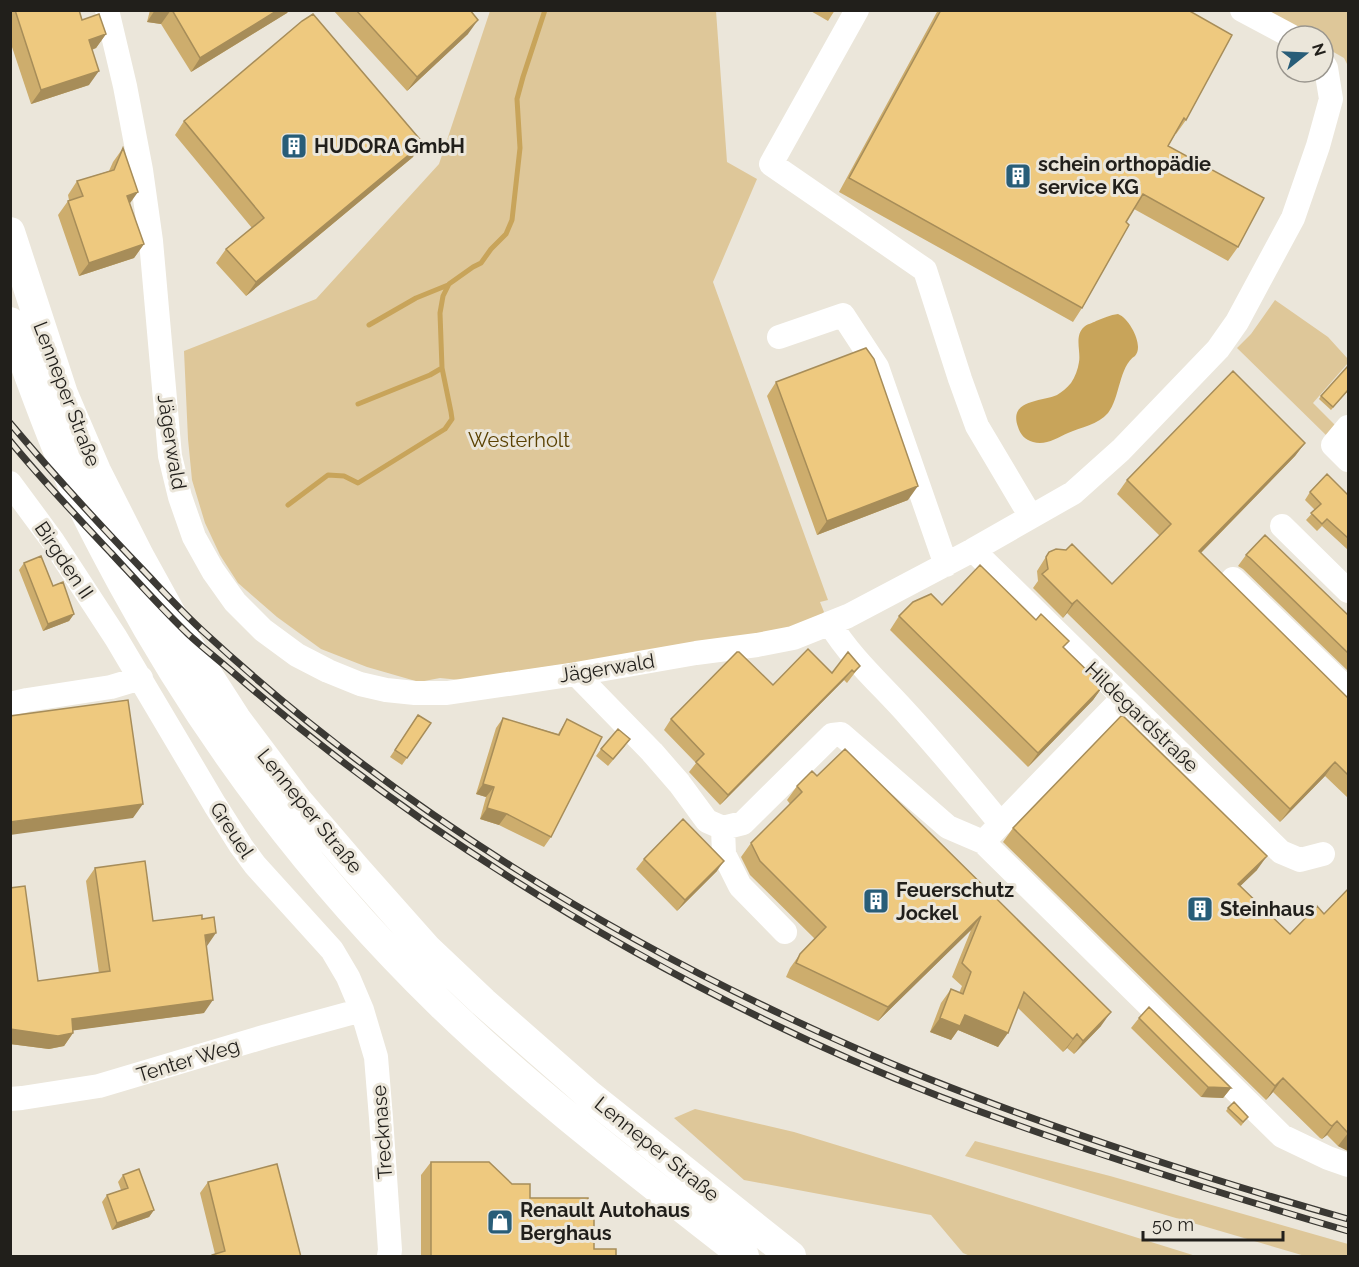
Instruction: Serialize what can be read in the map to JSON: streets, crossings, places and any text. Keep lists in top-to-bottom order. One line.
{"streets":{"main road":["Lenneper Straße"],"street":["Jägerwald","Birgden II","Hildegardstraße","Greuel","Tenter Weg","Trecknase"]},"crossings":[["Birgden II","Greuel"],["Greuel","Tenter Weg"],["Greuel","Trecknase"],["Tenter Weg","Trecknase"]],"parks":["Westerholt"],"places":{"building":["HUDORA GmbH","schein orthopädie service KG","Feuerschutz Jockel","Steinhaus"],"shop":["Renault Autohaus Berghaus"]},"scale_bar":"50 m","north":"right"}
